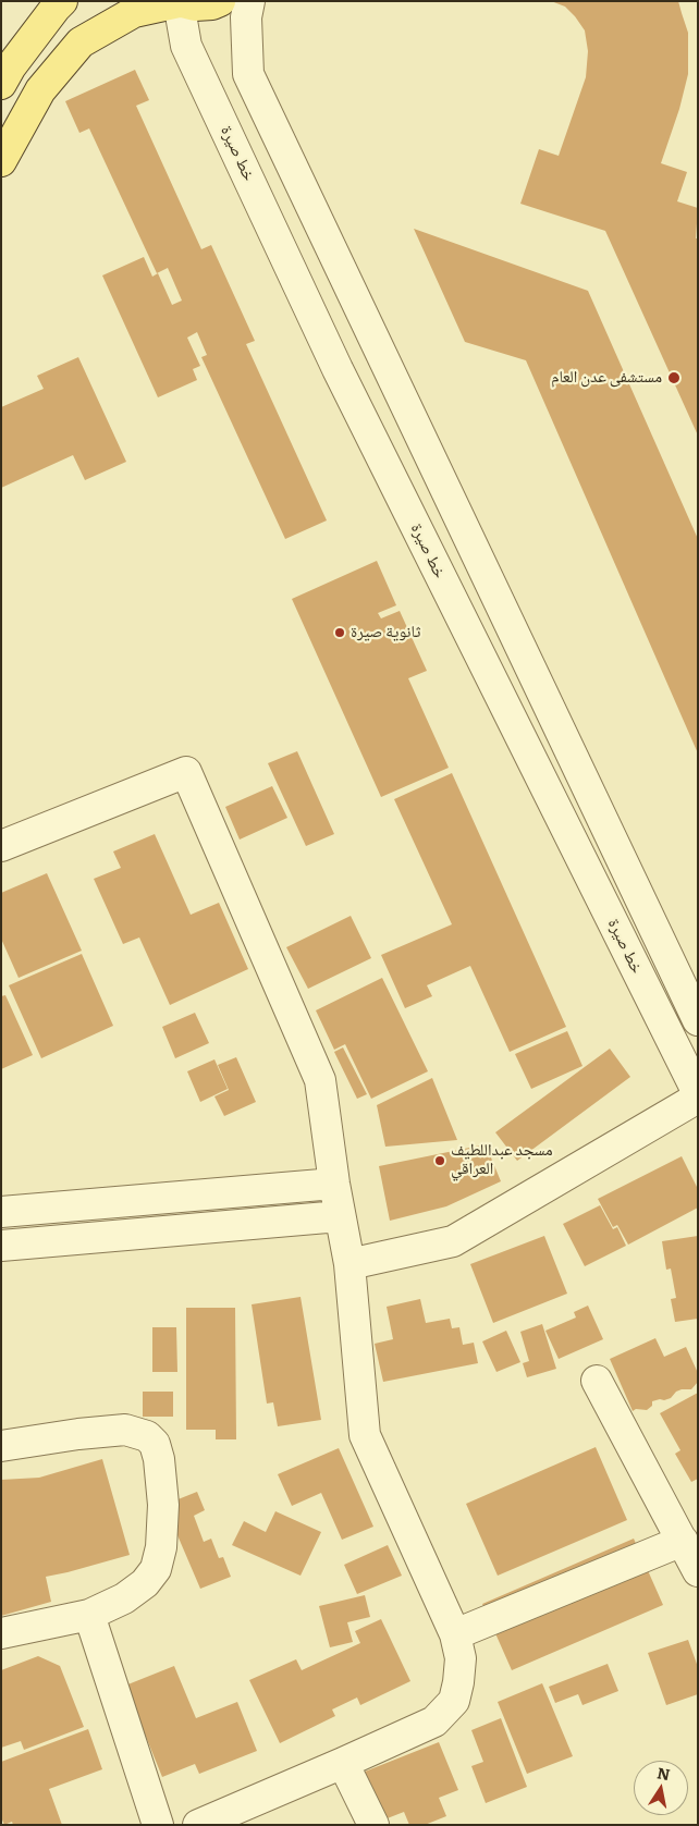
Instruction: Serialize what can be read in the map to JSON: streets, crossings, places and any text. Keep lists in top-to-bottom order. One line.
{"streets":{"street":["خط صيرة"]},"places":["مستشفى عدن العام","ثانوية صيرة","مسجد عبداللطيف العراقي"],"north":"top"}
